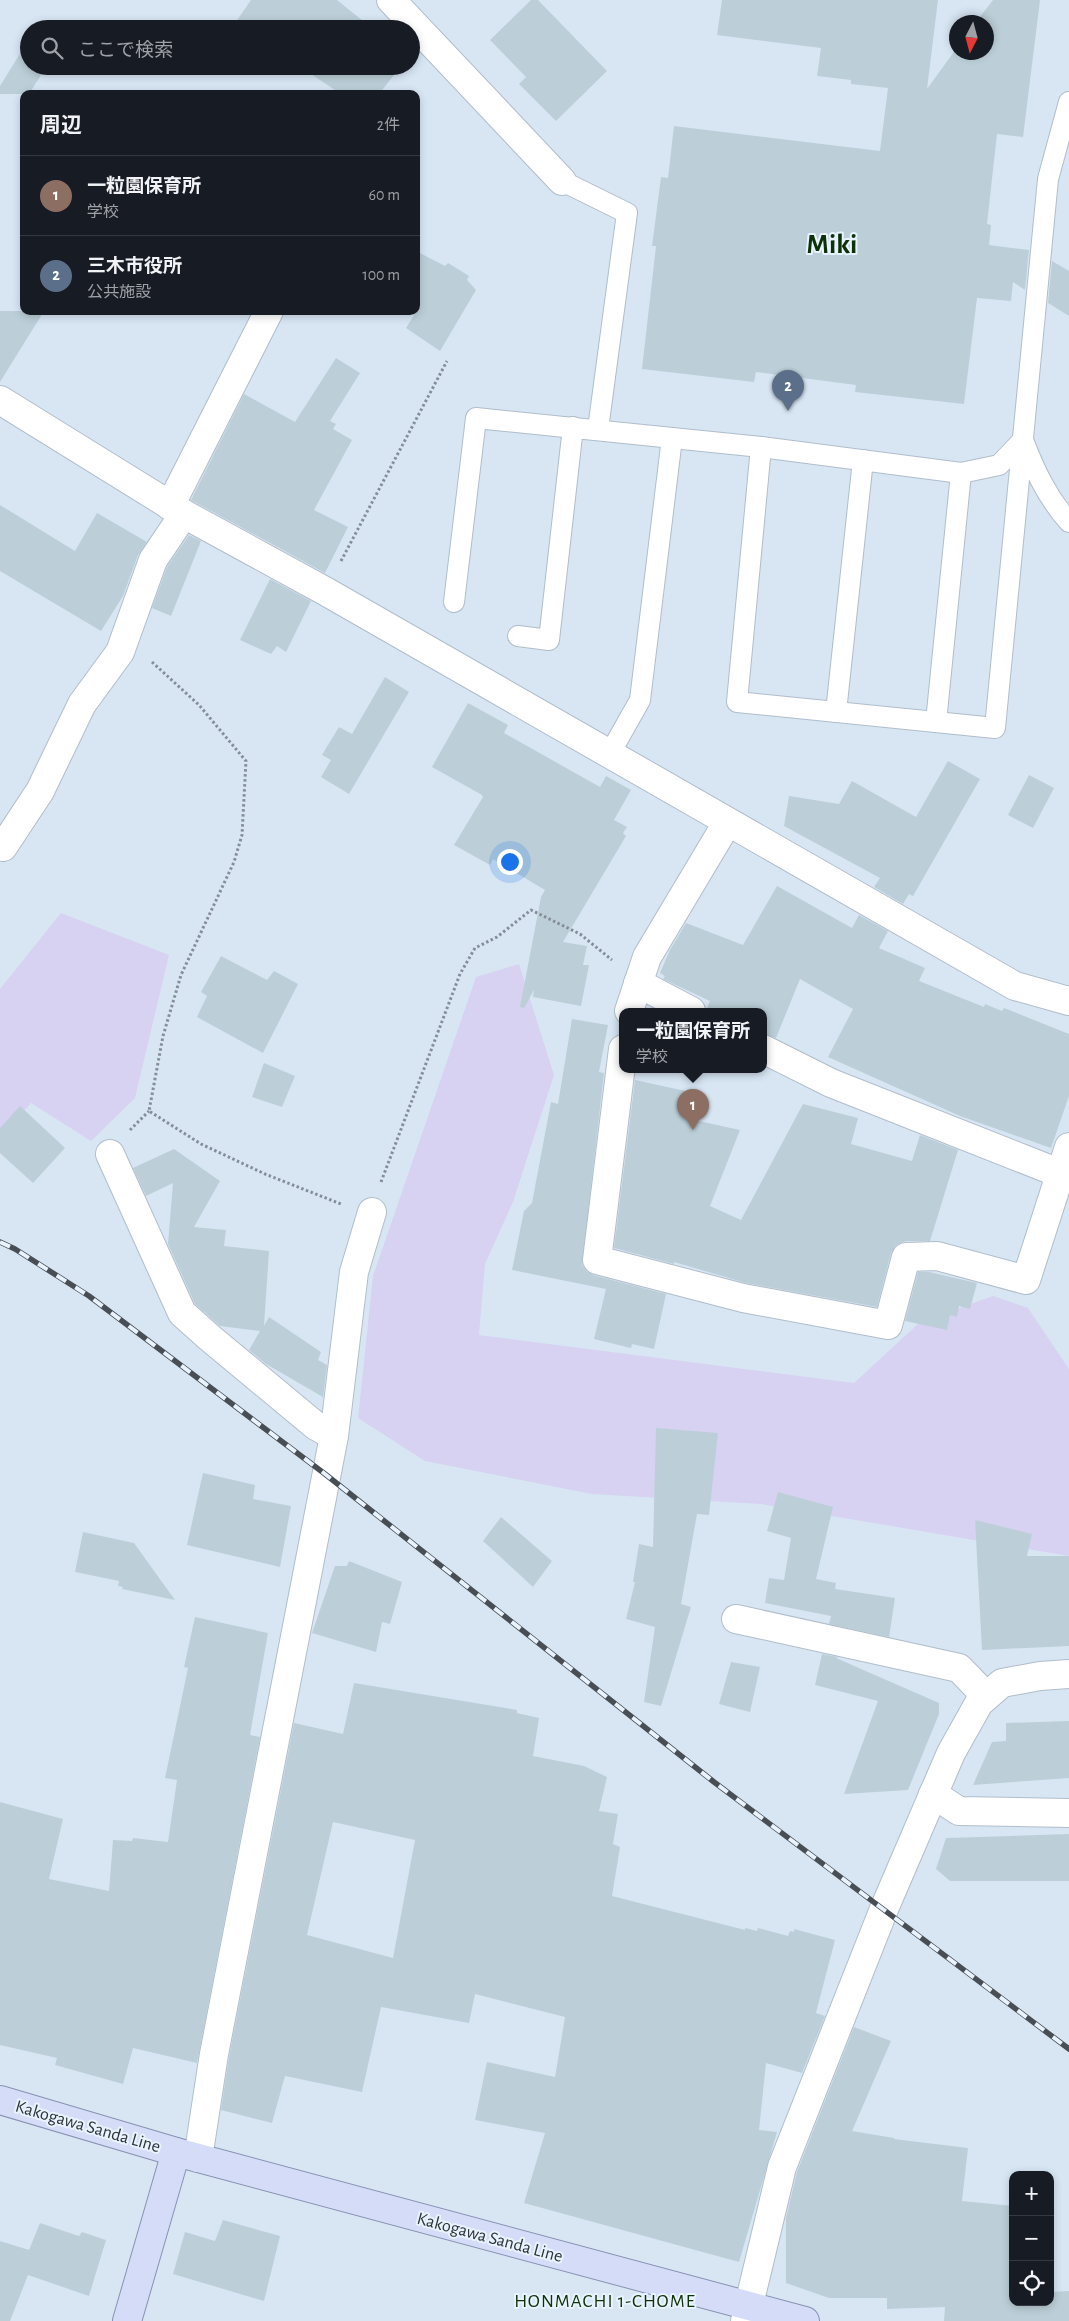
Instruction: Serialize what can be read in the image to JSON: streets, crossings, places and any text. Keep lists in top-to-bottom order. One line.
{"streets":{"main road":["Kakogawa Sanda Line"]},"districts":["Miki","HONMACHI 1-CHOME"],"north":"bottom","page":{"search":"ここで検索","heading":["周辺","2件"],"list":[{"mark":"1","name":"一粒園保育所","note":"学校","value":"60 m"},{"mark":"2","name":"三木市役所","note":"公共施設","value":"100 m"}],"pins":["2","1"],"popup":["一粒園保育所","学校"],"map_buttons":["+","−"]}}
